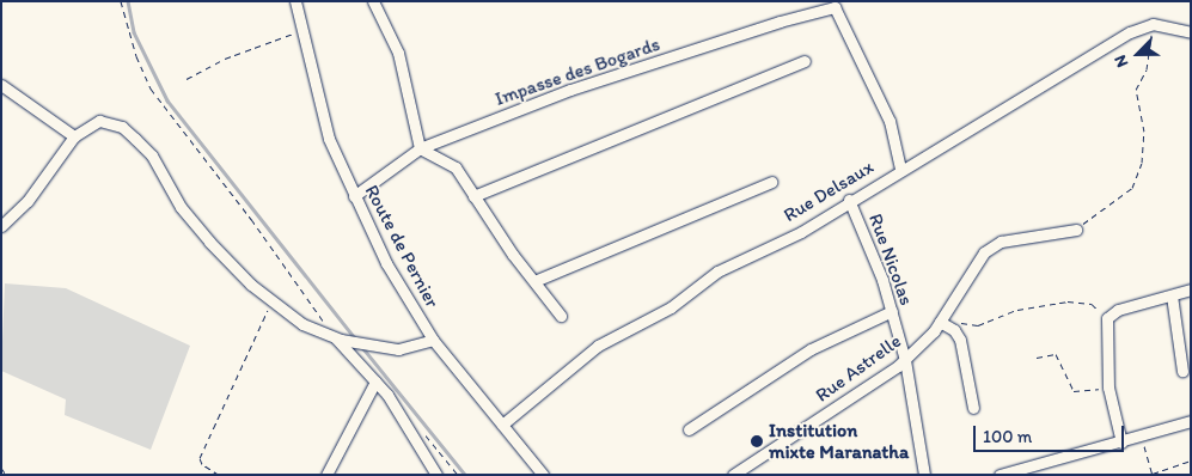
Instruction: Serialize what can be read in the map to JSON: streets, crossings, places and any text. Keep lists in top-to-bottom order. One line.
{"streets":{"street":["Impasse des Bogards","Rue Delsaux","Route de Pernier","Rue Nicolas","Rue Astrelle"]},"crossings":[["Impasse des Bogards","Rue Delsaux"],["Impasse des Bogards","Route de Pernier"],["Rue Delsaux","Route de Pernier"],["Rue Delsaux","Rue Nicolas"],["Rue Nicolas","Rue Astrelle"]],"places":["Institution mixte Maranatha"],"scale_bar":"100 m","north":"bottom left"}
